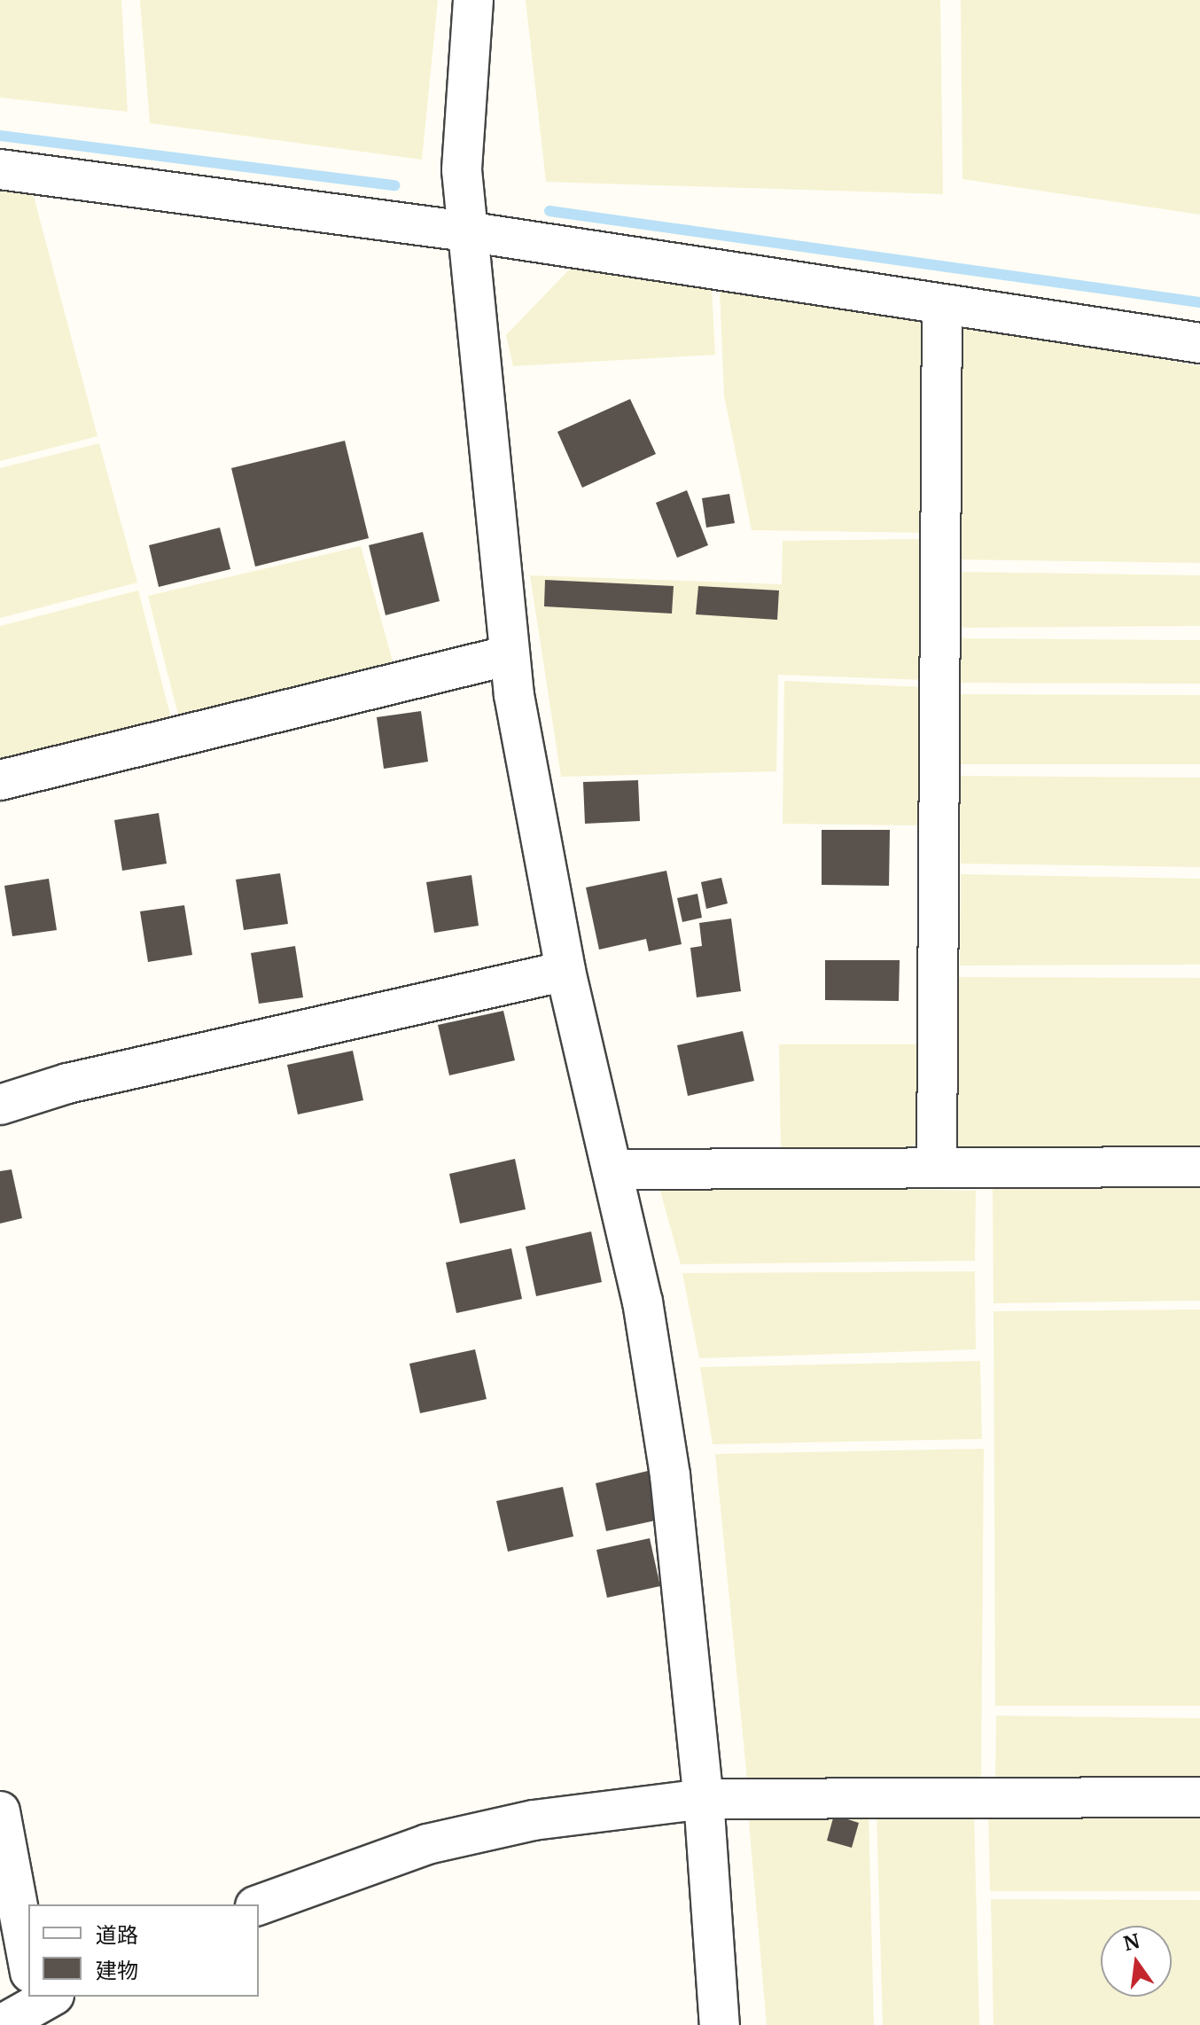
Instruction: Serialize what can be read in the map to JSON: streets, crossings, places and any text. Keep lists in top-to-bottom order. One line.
{"legend":["道路","建物"],"north":"top"}
